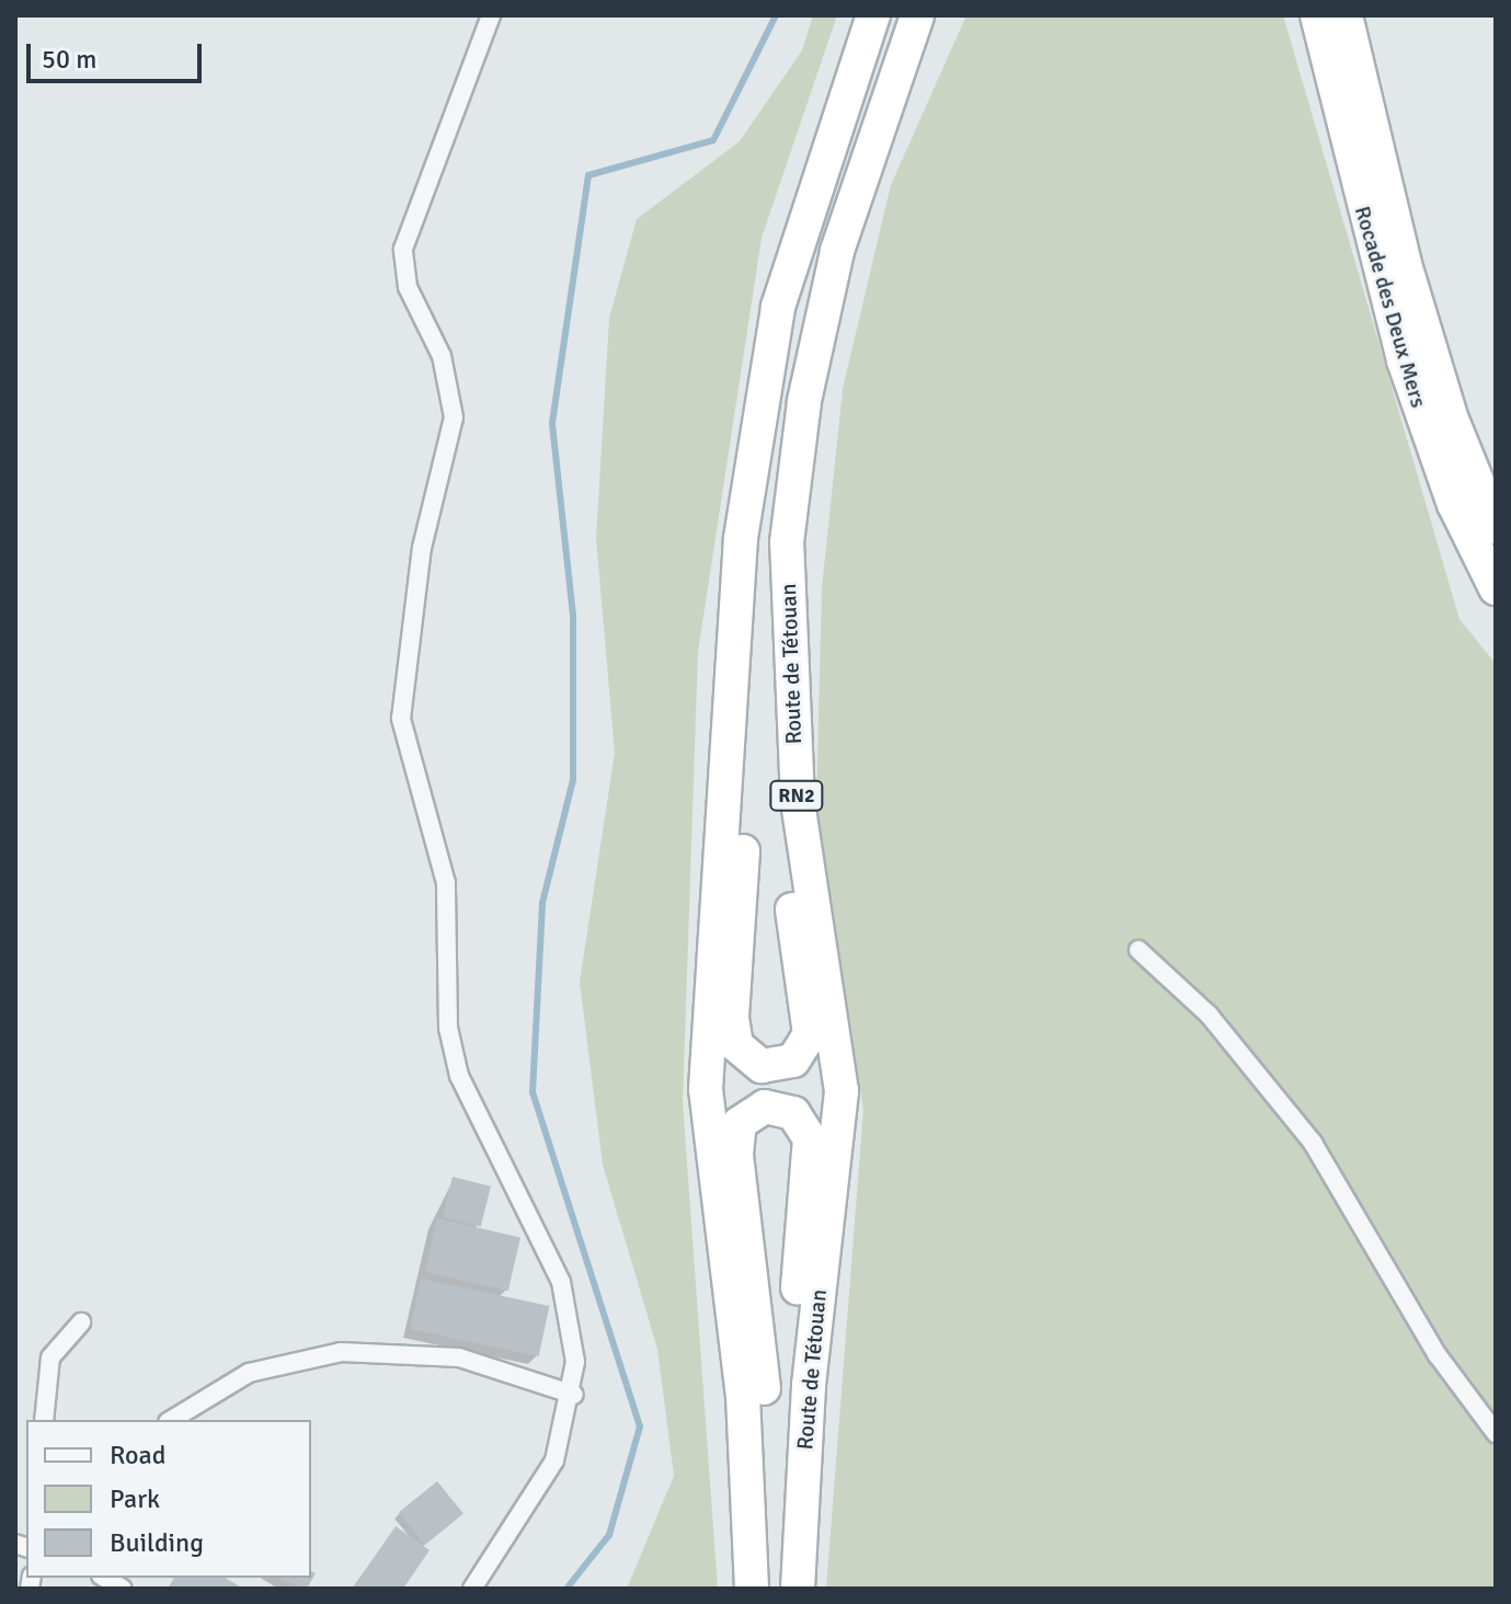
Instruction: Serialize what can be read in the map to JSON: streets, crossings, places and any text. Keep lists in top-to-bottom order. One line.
{"streets":{"highway":["Rocade des Deux Mers","Route de Tétouan","RN2"]},"legend":["Road","Park","Building"],"scale_bar":"50 m"}
